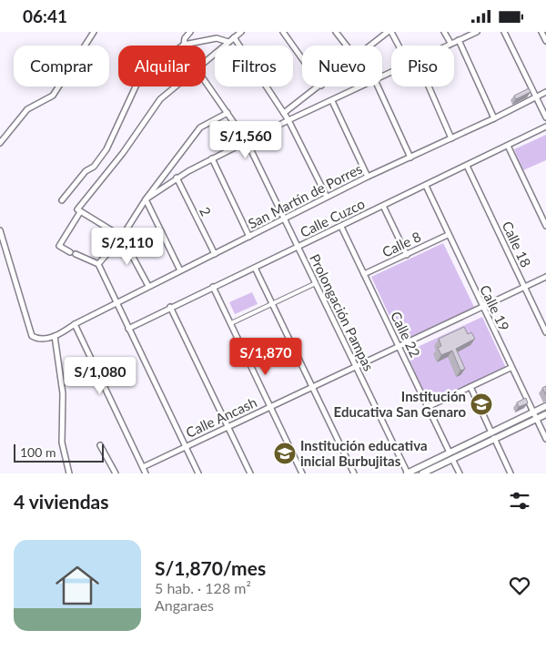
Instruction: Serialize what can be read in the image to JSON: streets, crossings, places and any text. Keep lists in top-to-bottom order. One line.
{"streets":{"street":["San Martín de Porres","2","Calle Cuzco","Calle 8","Calle 18","Calle 19","Prolongación Pampas","Calle 22","Calle Ancash"]},"crossings":[["San Martín de Porres","2"],["San Martín de Porres","Prolongación Pampas"],["Calle Cuzco","Calle 18"],["Calle Cuzco","Calle 19"],["Calle Cuzco","Prolongación Pampas"],["Calle Cuzco","Calle 22"],["Calle 8","Calle 19"],["Calle 8","Calle 22"],["Calle 18","Calle Ancash"],["Calle 19","Calle Ancash"],["Prolongación Pampas","Calle Ancash"],["Calle 22","Calle Ancash"]],"places":{"school or university":["Institución Educativa San Genaro","Institución educativa inicial Burbujitas"]},"scale_bar":"100 m","page":{"status":"06:41","chip":["Comprar","Alquilar","Filtros","Nuevo","Piso"],"price":["S/1,560","S/2,110","S/1,870","S/1,080"],"scale":"100 m","heading":"4 viviendas","list":[{"name":"S/1,870/mes","note":"5 hab. · 128 m² · Angaraes"}]}}
